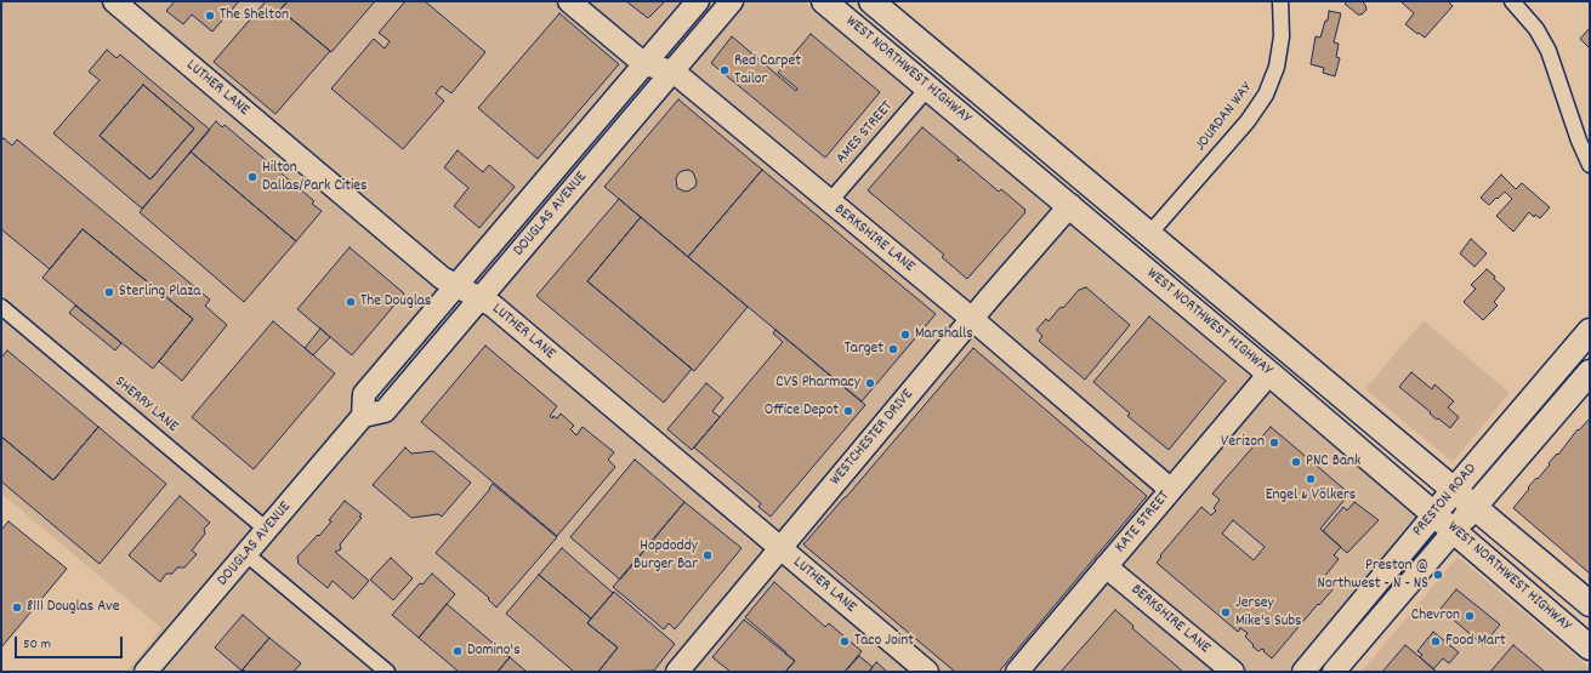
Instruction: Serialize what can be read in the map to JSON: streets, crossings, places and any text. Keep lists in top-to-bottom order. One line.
{"streets":{"main road":["WEST NORTHWEST HIGHWAY","PRESTON ROAD"],"street":["LUTHER LANE","JOURDAN WAY","AMES STREET","DOUGLAS AVENUE","BERKSHIRE LANE","SHERRY LANE","WESTCHESTER DRIVE","KATE STREET"]},"crossings":[["WEST NORTHWEST HIGHWAY","JOURDAN WAY"],["WEST NORTHWEST HIGHWAY","AMES STREET"],["WEST NORTHWEST HIGHWAY","WESTCHESTER DRIVE"],["WEST NORTHWEST HIGHWAY","PRESTON ROAD"],["WEST NORTHWEST HIGHWAY","KATE STREET"],["LUTHER LANE","DOUGLAS AVENUE"],["LUTHER LANE","WESTCHESTER DRIVE"],["AMES STREET","BERKSHIRE LANE"],["DOUGLAS AVENUE","BERKSHIRE LANE"],["DOUGLAS AVENUE","SHERRY LANE"],["BERKSHIRE LANE","WESTCHESTER DRIVE"],["BERKSHIRE LANE","KATE STREET"]],"places":["The Shelton","Red Carpet Tailor","Hilton Dallas/Park Cities","Sterling Plaza","The Douglas","Marshalls","Target","CVS Pharmacy","Office Depot","Verizon","PNC Bank","Engel & Völkers","Hopdoddy Burger Bar","Preston @ Northwest - N - NS","8111 Douglas Ave","Jersey Mike's Subs","Chevron","Taco Joint","Food Mart","Domino's"],"scale_bar":"50 m"}
